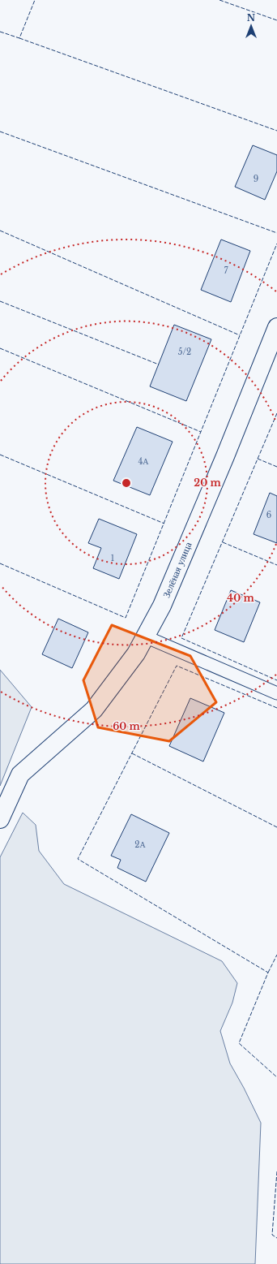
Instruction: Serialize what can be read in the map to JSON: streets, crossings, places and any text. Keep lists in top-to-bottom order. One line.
{"streets":{"street":["Зелёная улица"]},"house_numbers":["9","7","5/2","4А","6","1","2А"],"north":"top","rings":["20 m","40 m","60 m"]}
